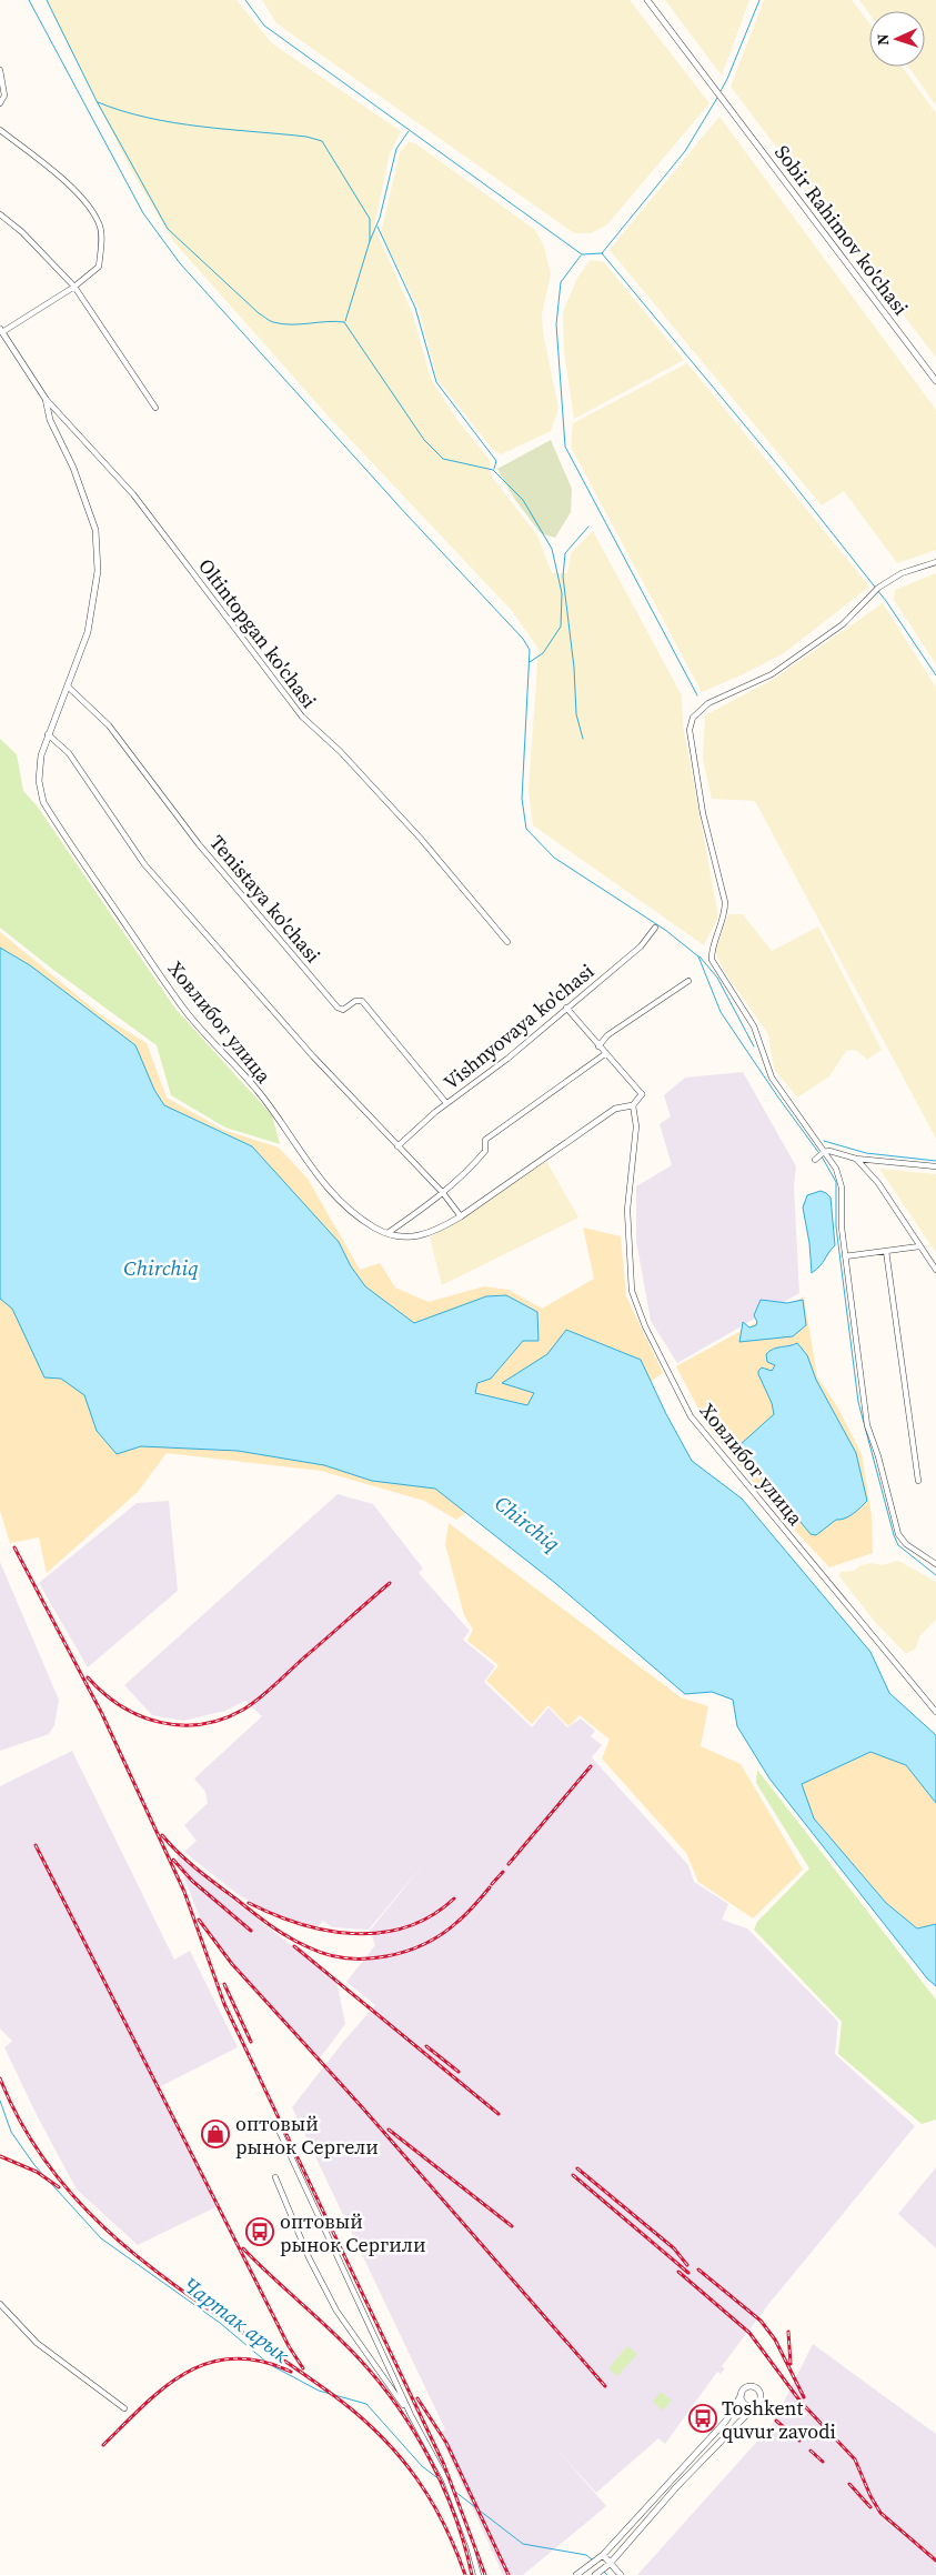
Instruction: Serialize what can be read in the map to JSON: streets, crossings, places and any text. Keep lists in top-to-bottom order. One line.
{"streets":{"street":["Sobir Rahimov ko'chasi","Oltintopgan ko'chasi","Tenistaya ko'chasi","Ховлибог улица","Vishnyovaya ko'chasi"]},"crossings":[["Oltintopgan ko'chasi","Ховлибог улица"],["Tenistaya ko'chasi","Ховлибог улица"],["Tenistaya ko'chasi","Vishnyovaya ko'chasi"]],"water":["Chirchiq","Чартак арык"],"places":{"shop":["оптовый рынок Сергели"],"bus stop":["оптовый рынок Сергили","Toshkent quvur zavodi"]},"north":"left"}
